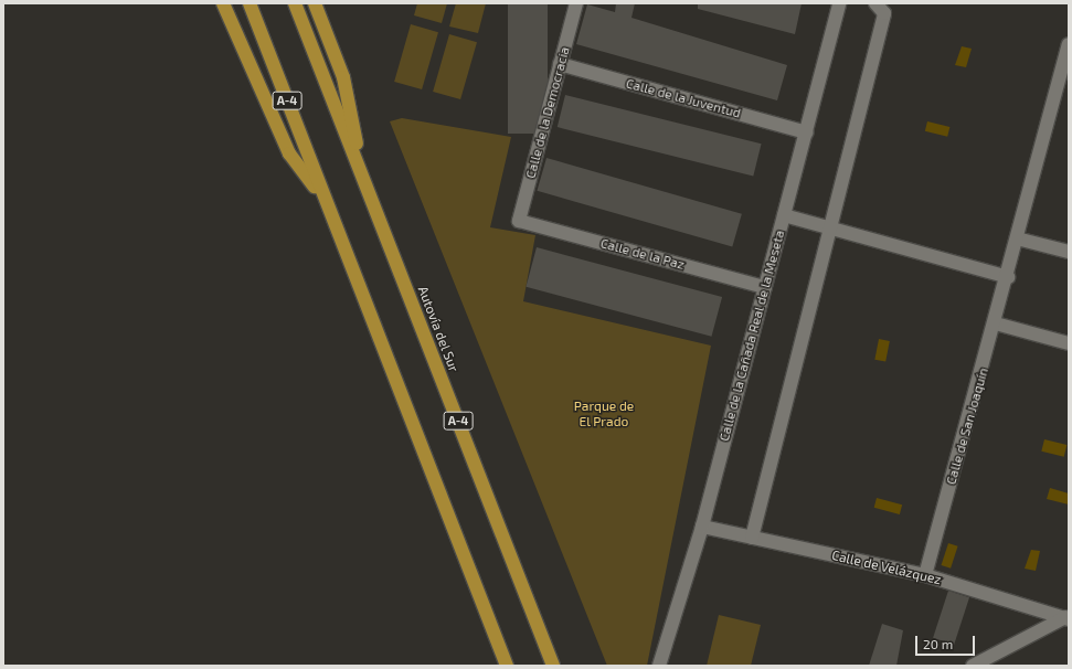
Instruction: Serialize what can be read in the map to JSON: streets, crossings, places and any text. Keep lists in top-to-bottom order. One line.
{"streets":{"highway":["A-4","Autovía del Sur"],"street":["Calle de la Juventud","Calle de la Democracia","Calle de la Paz","Calle de la Cañada Real de la Meseta","Calle de San Joaquín","Calle de Velázquez"]},"crossings":[["Calle de la Juventud","Calle de la Democracia"],["Calle de la Juventud","Calle de la Cañada Real de la Meseta"],["Calle de la Democracia","Calle de la Paz"],["Calle de la Paz","Calle de la Cañada Real de la Meseta"],["Calle de la Cañada Real de la Meseta","Calle de Velázquez"],["Calle de San Joaquín","Calle de Velázquez"]],"parks":["Parque de El Prado"],"scale_bar":"20 m"}
